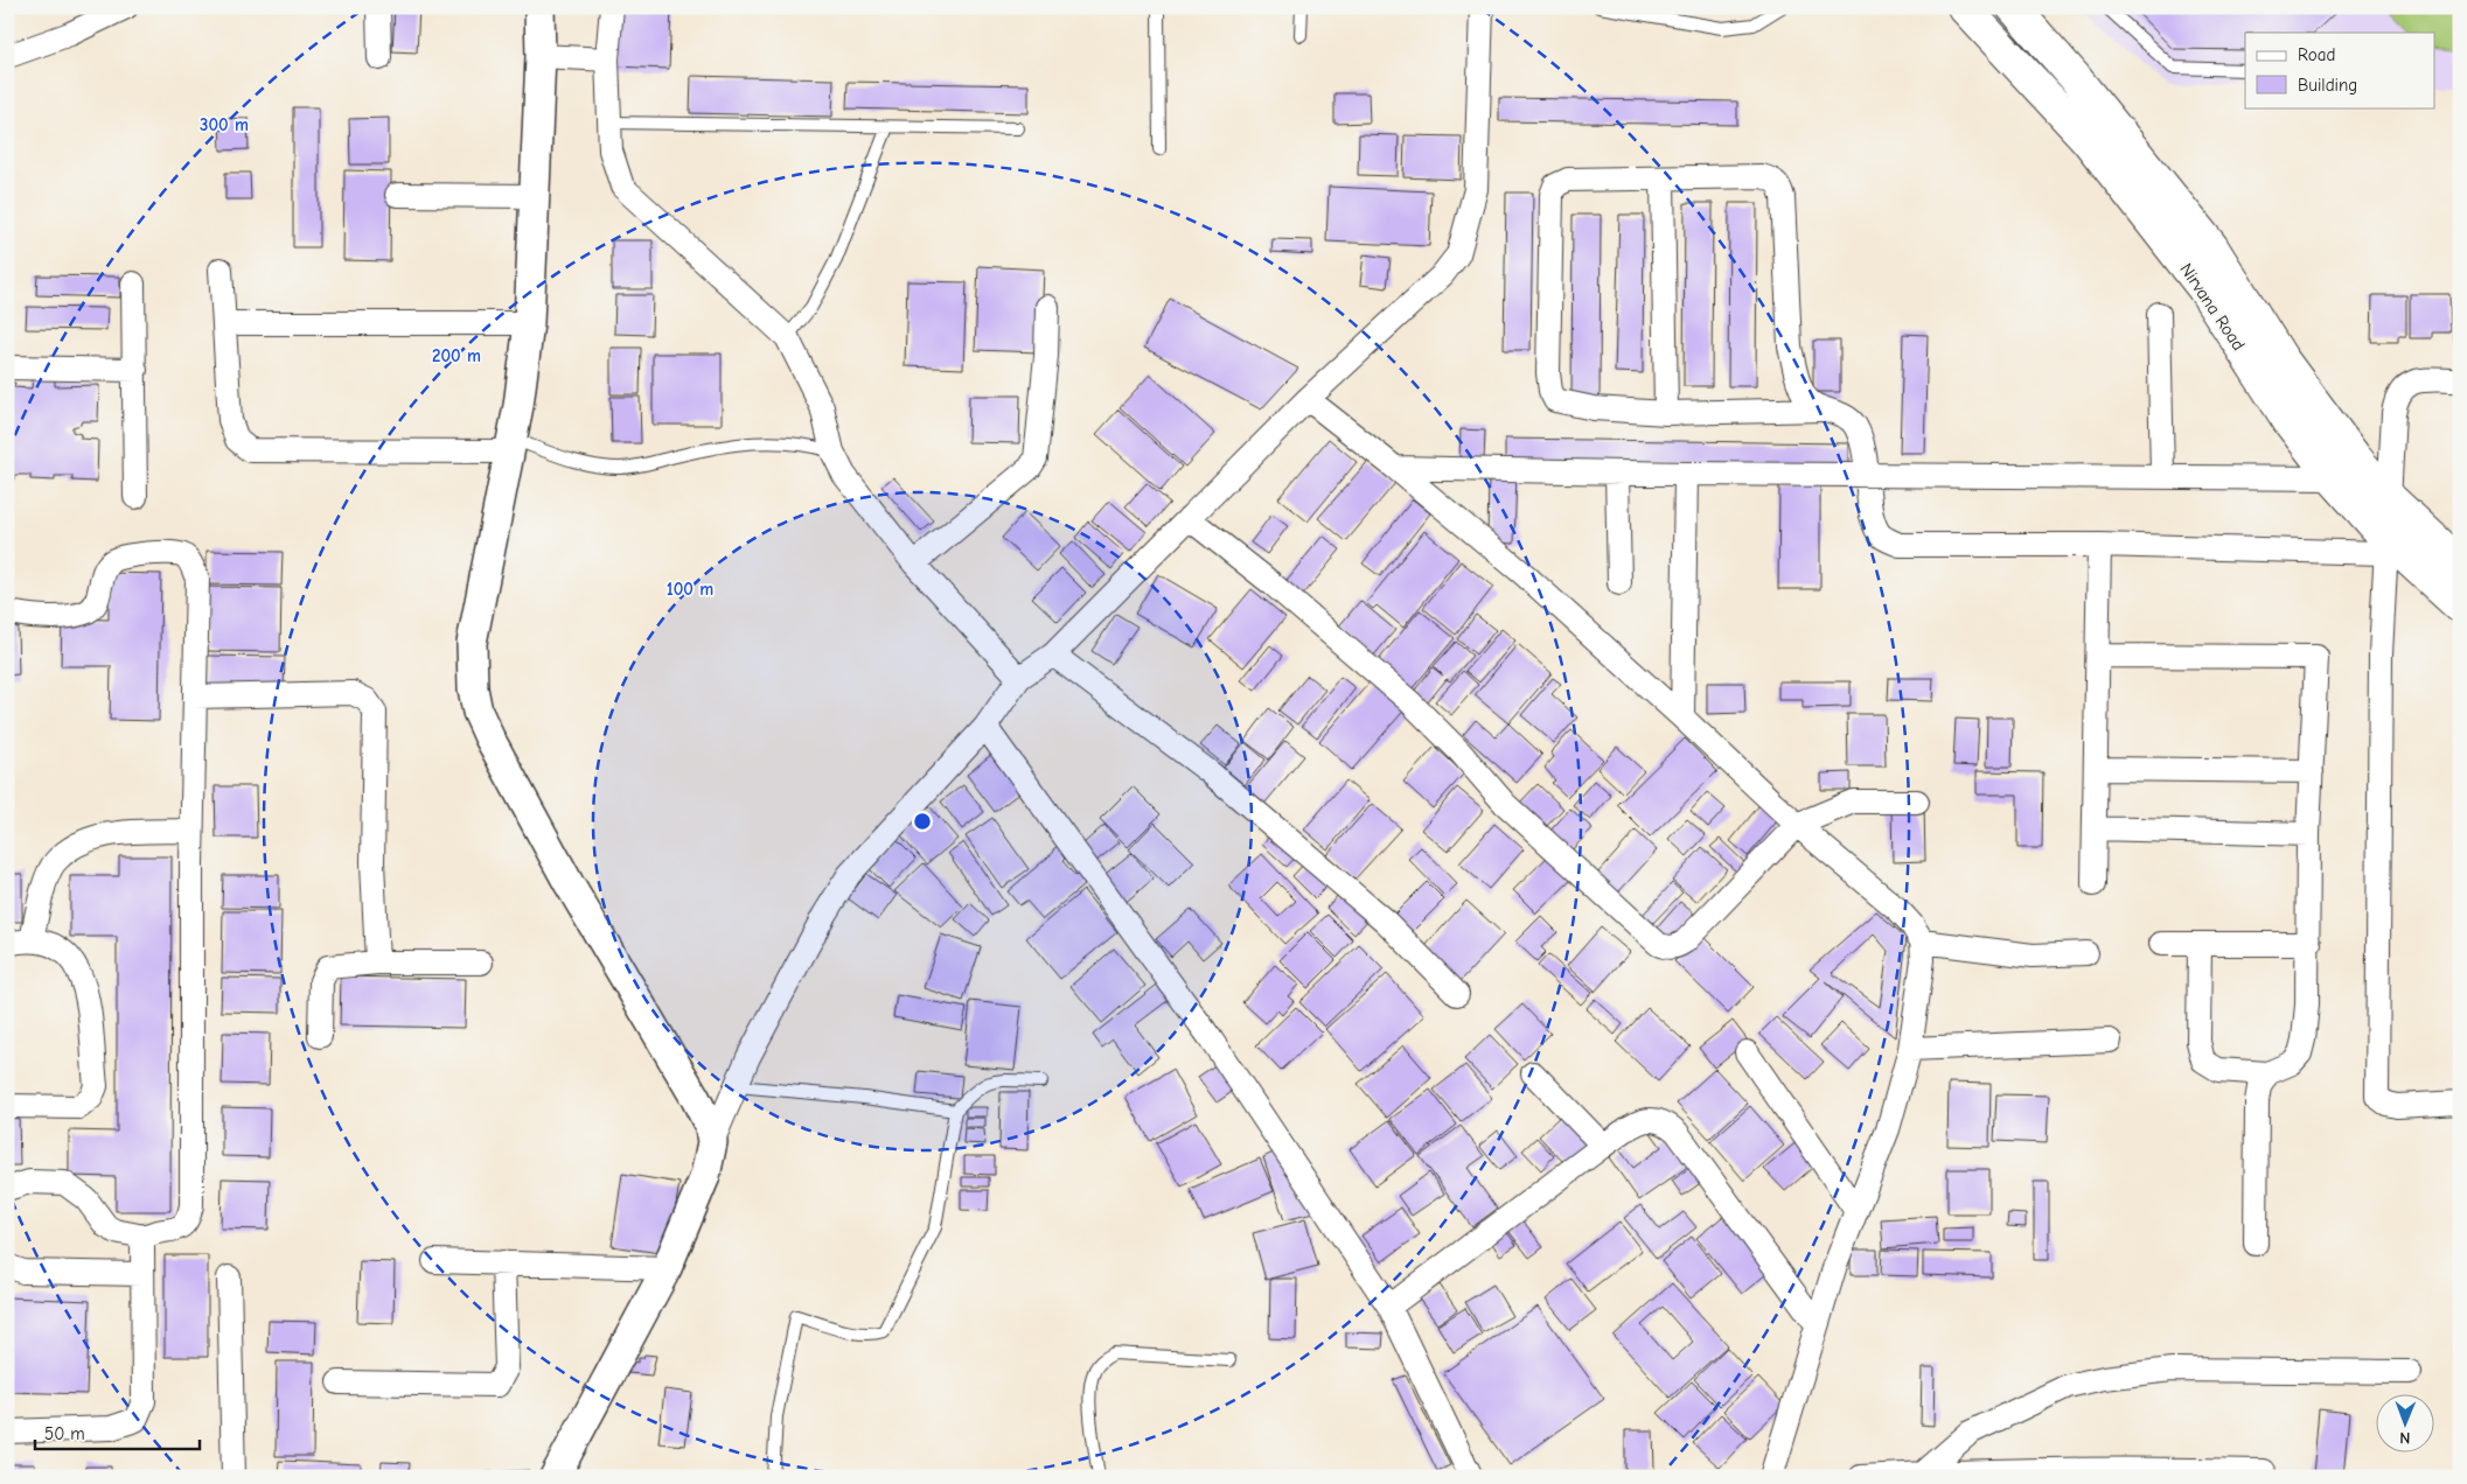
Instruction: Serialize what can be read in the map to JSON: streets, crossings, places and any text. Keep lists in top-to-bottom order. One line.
{"streets":{"main road":["Nirvana Road"]},"legend":["Road","Building"],"scale_bar":"50 m","north":"bottom","rings":["300 m","200 m","100 m"]}
